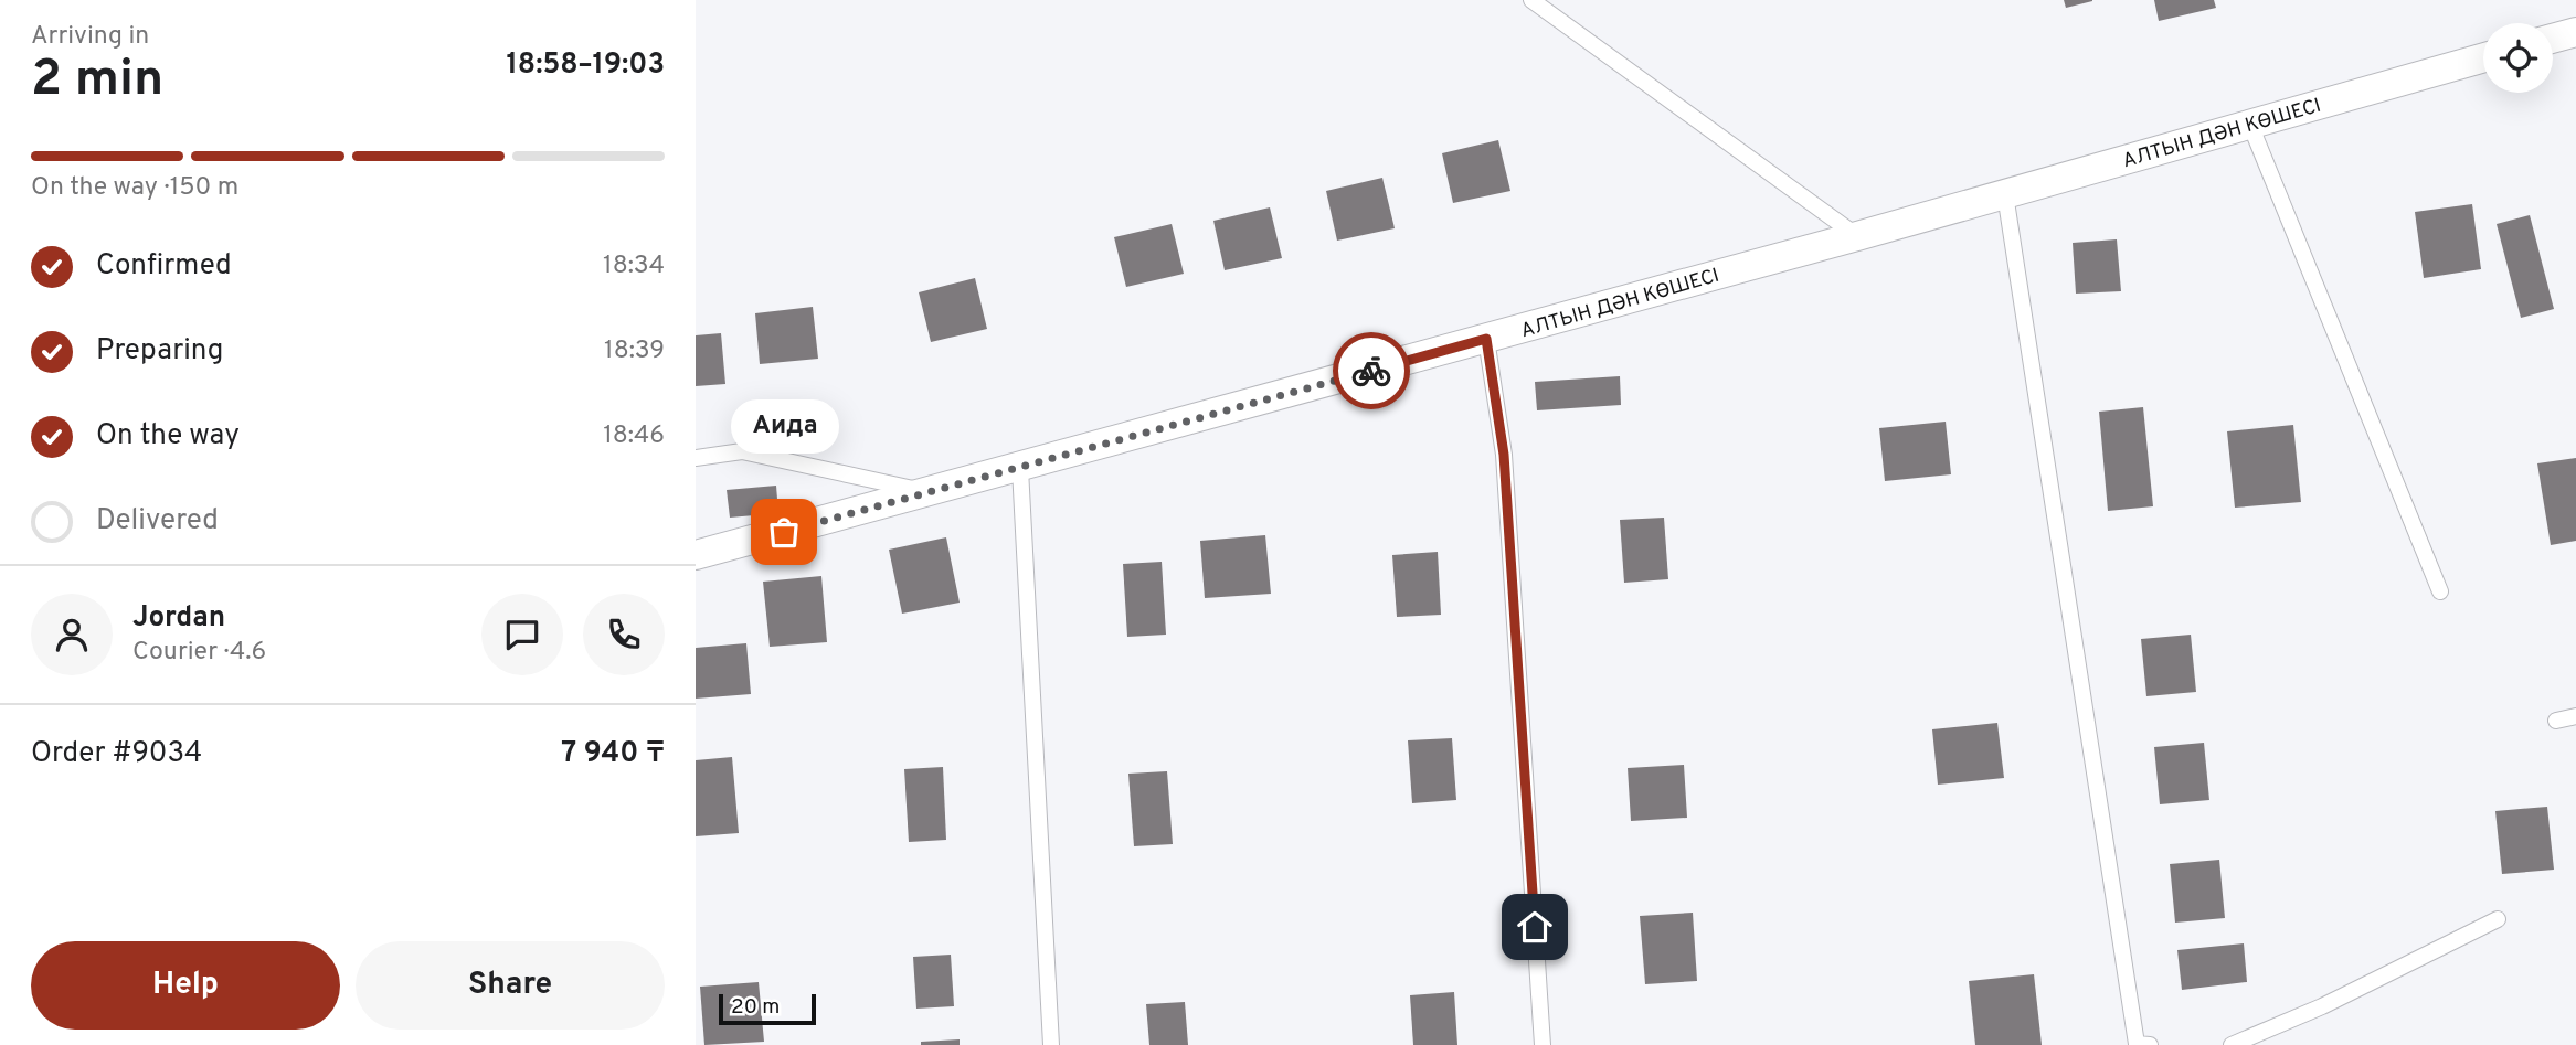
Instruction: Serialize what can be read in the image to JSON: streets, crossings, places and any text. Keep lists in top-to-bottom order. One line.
{"streets":{"street":["АЛТЫН ДӘН КӨШЕСІ"]},"places":["Аида"],"scale_bar":"20 m","page":{"heading":["2 min","Arriving in","18:58–19:03"],"panel":["Jordan","Courier · 4.6","Order #9034","7 940 ₸"],"bar":"On the way · 150 m","list":[["Confirmed","18:34"],["Preparing","18:39"],["On the way","18:46"],"Delivered"],"bubble":"Аида","buttons":["Help","Share"],"scale":"20 m"}}
